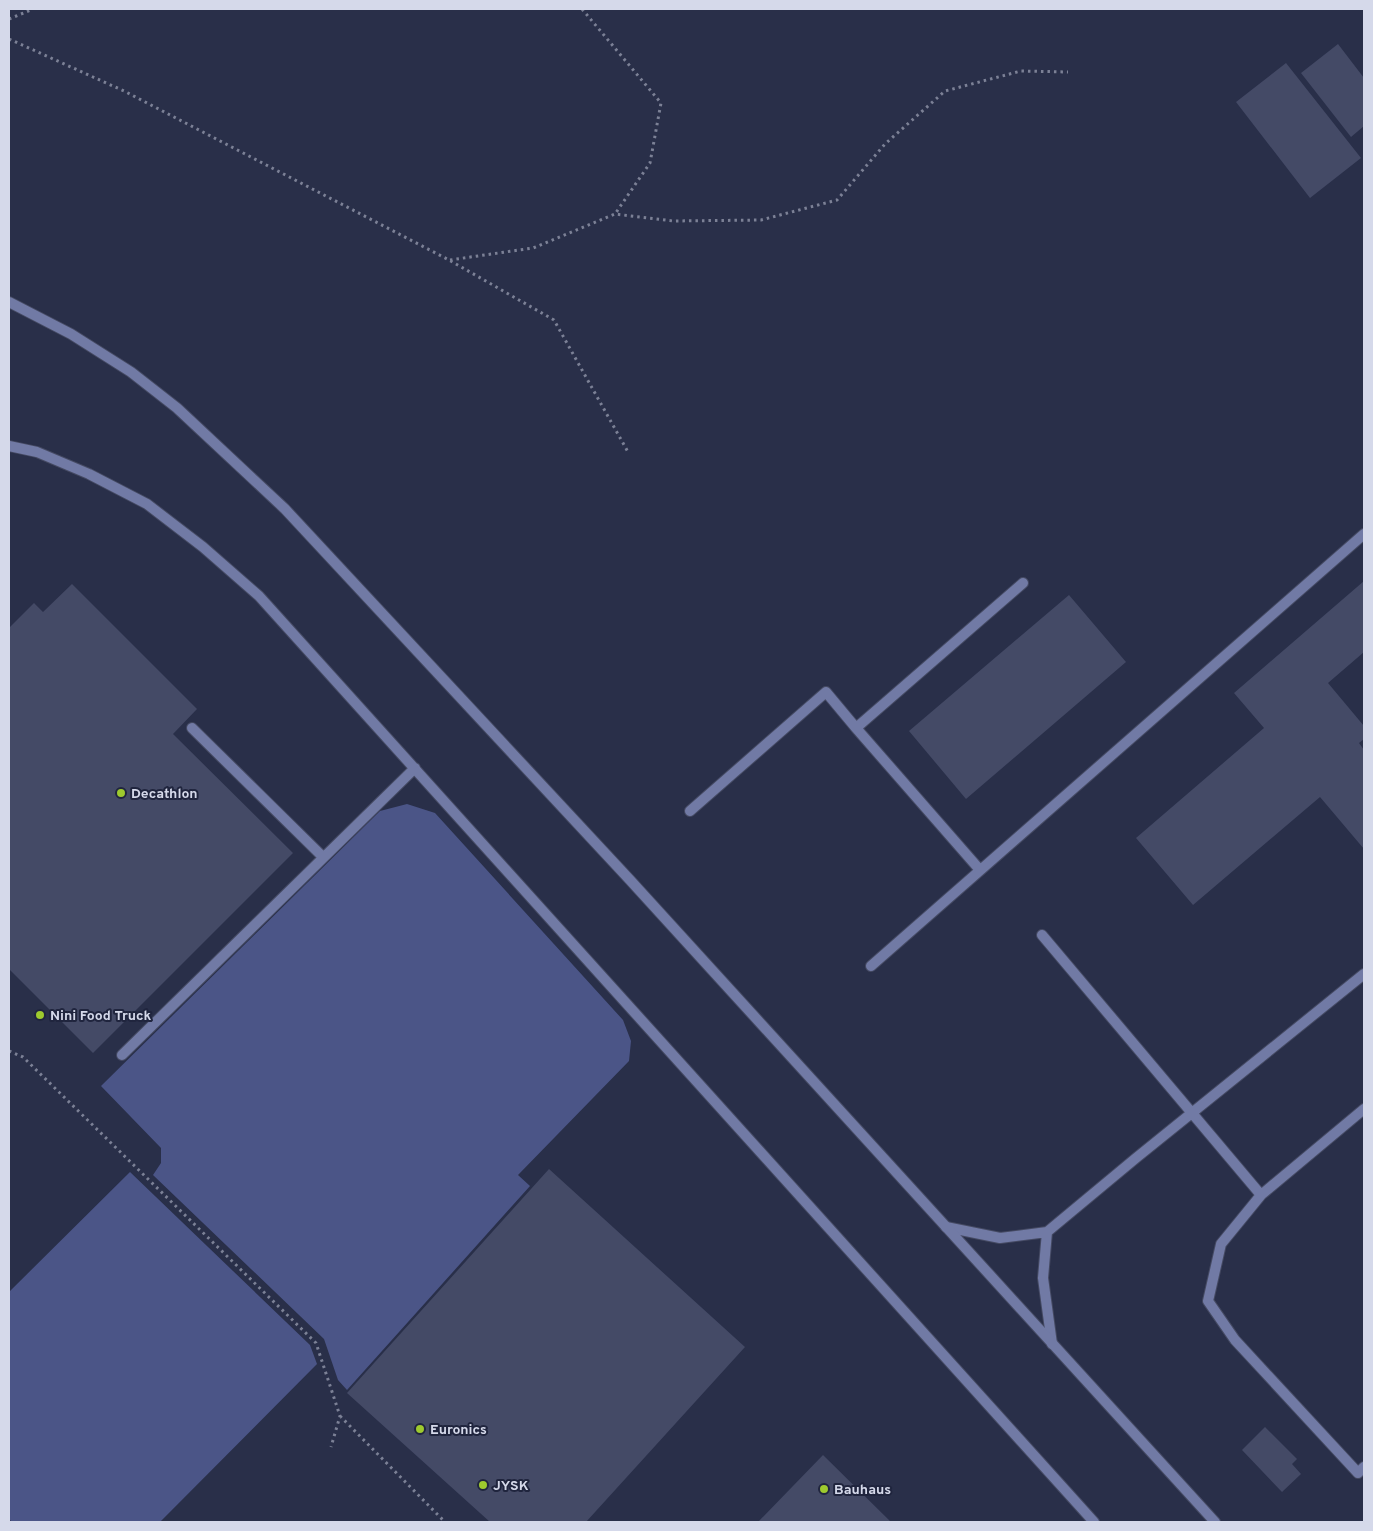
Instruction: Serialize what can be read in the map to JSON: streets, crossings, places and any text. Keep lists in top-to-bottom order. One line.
{"places":["Decathlon","Nini Food Truck","Euronics","JYSK","Bauhaus"]}
